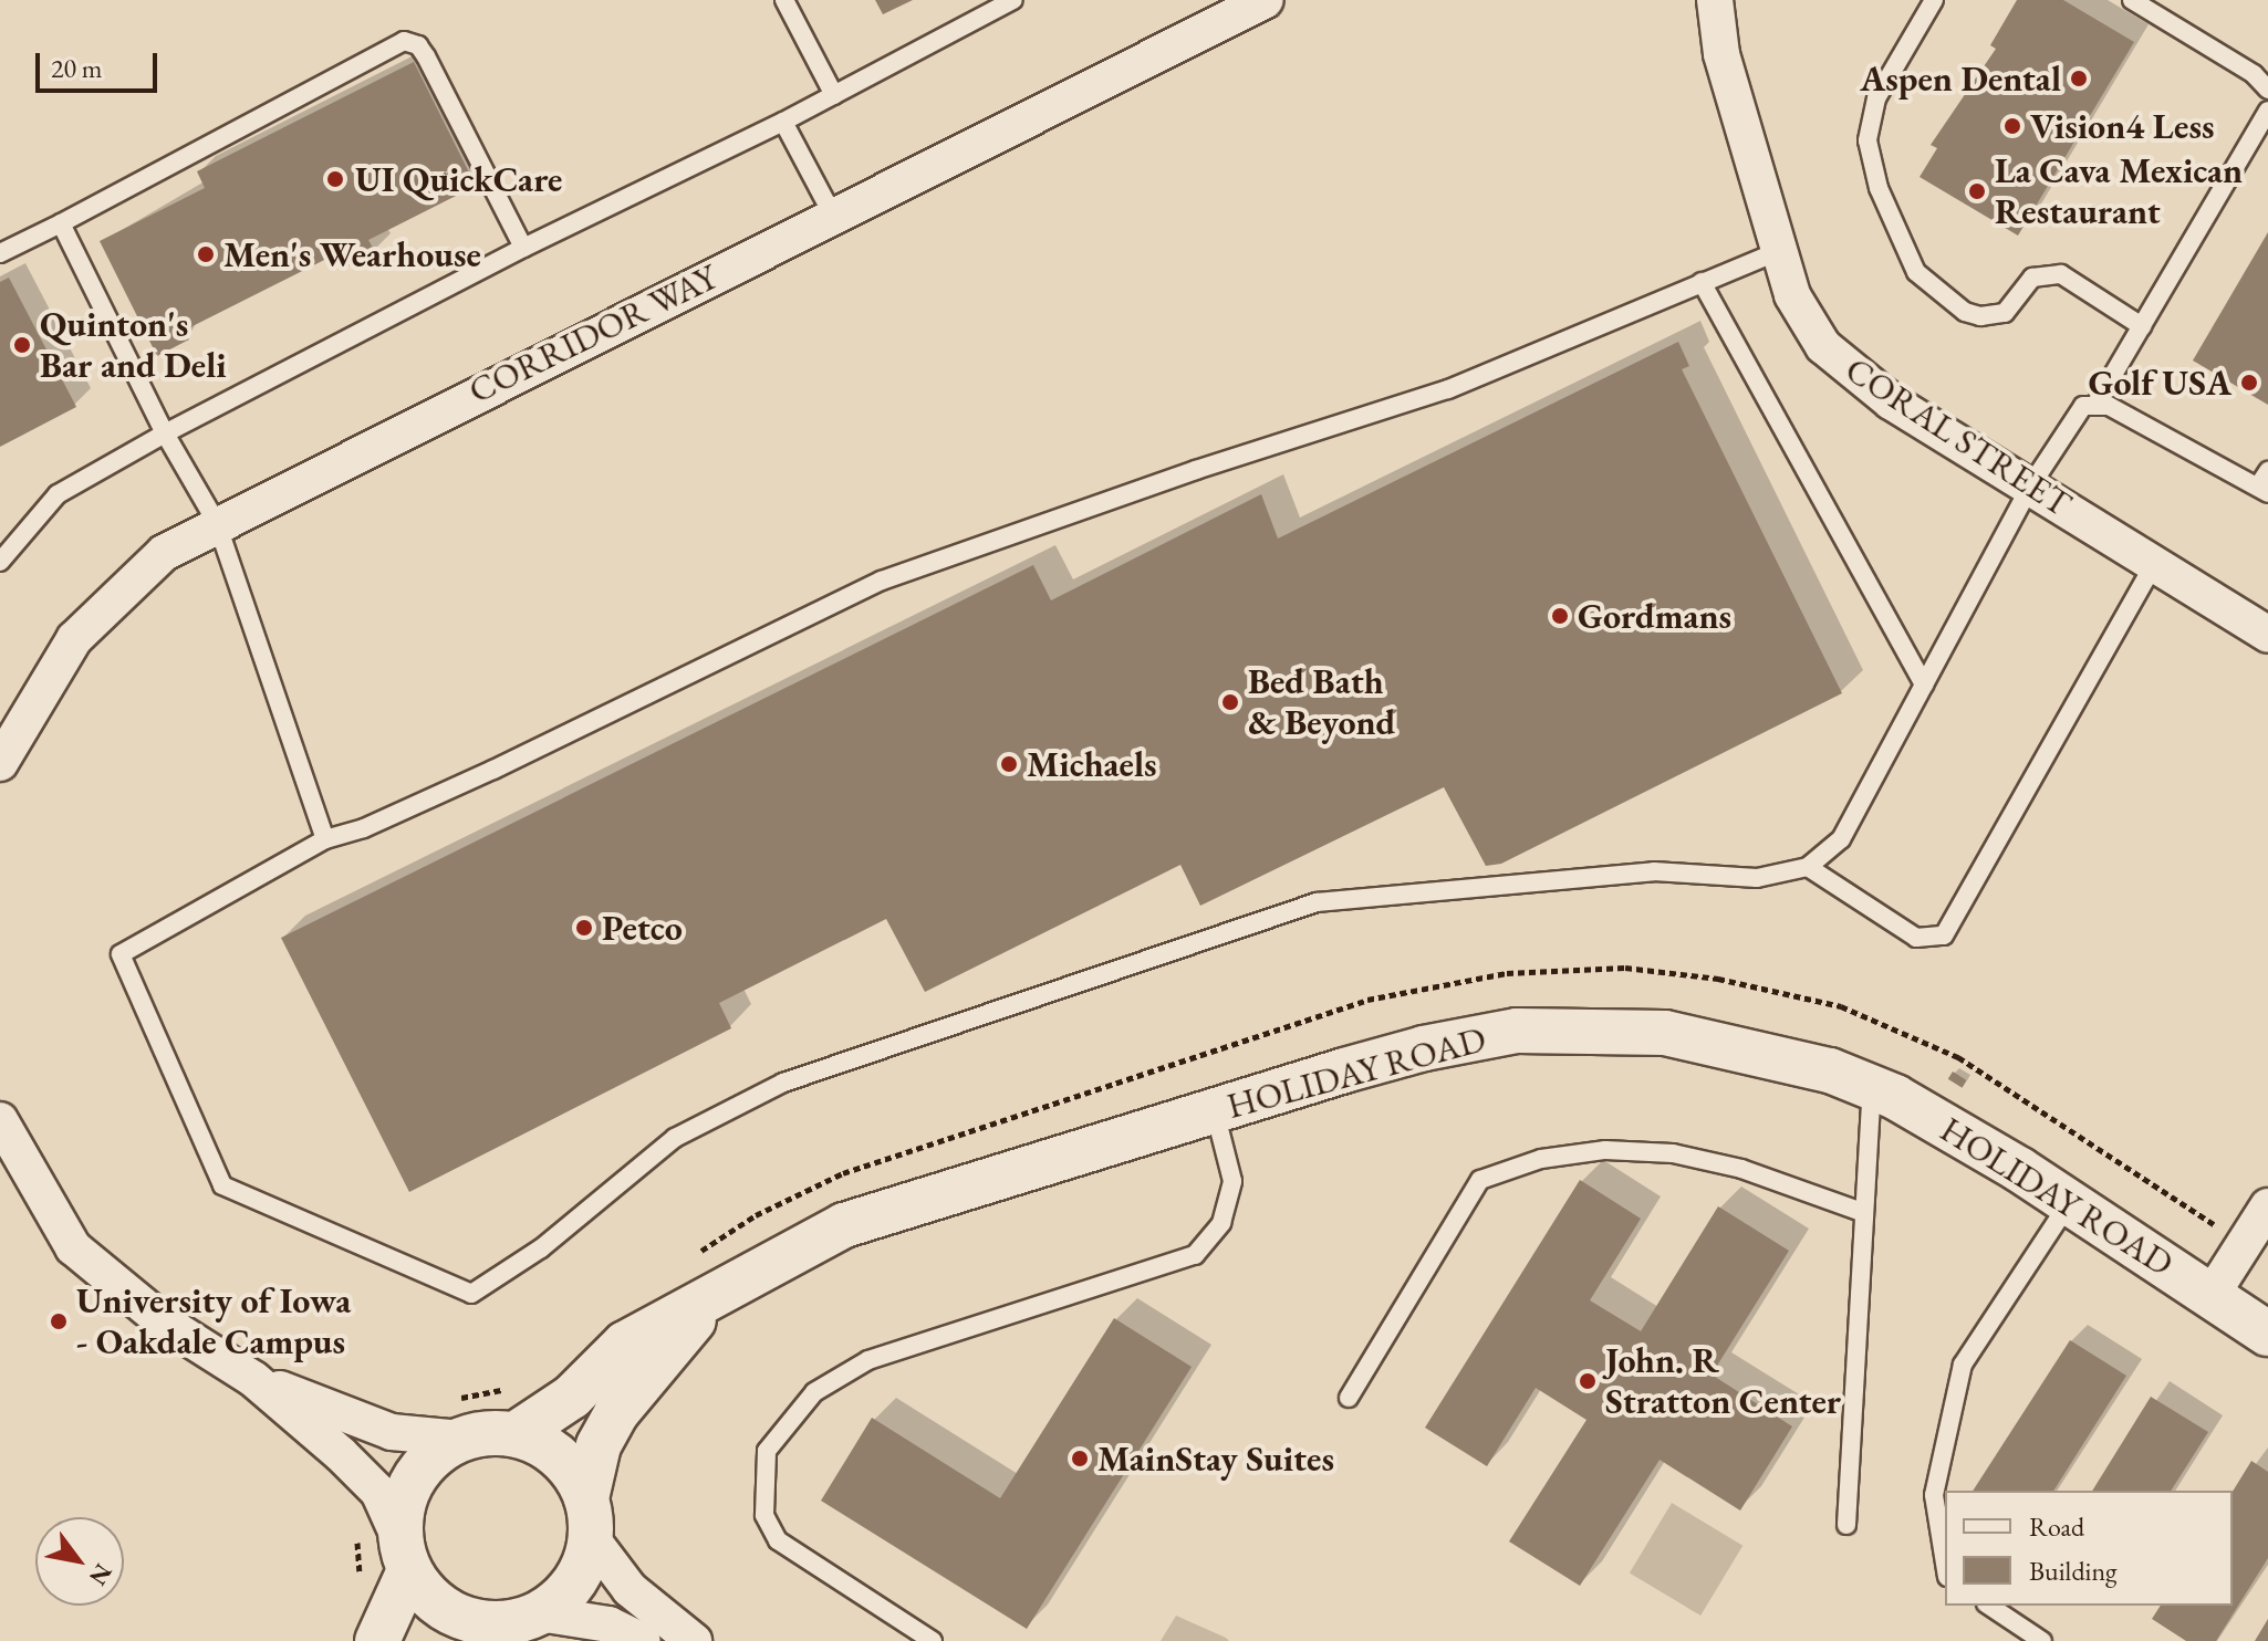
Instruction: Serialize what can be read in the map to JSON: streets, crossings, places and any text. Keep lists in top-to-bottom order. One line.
{"streets":{"street":["CORRIDOR WAY","CORAL STREET","HOLIDAY ROAD"]},"places":["Aspen Dental","Vision4 Less","UI QuickCare","La Cava Mexican Restaurant","Men's Wearhouse","Quinton's Bar and Deli","Golf USA","Gordmans","Bed Bath & Beyond","Michaels","Petco","University of Iowa - Oakdale Campus","John. R Stratton Center","MainStay Suites"],"legend":["Road","Building"],"scale_bar":"20 m","north":"bottom right"}
